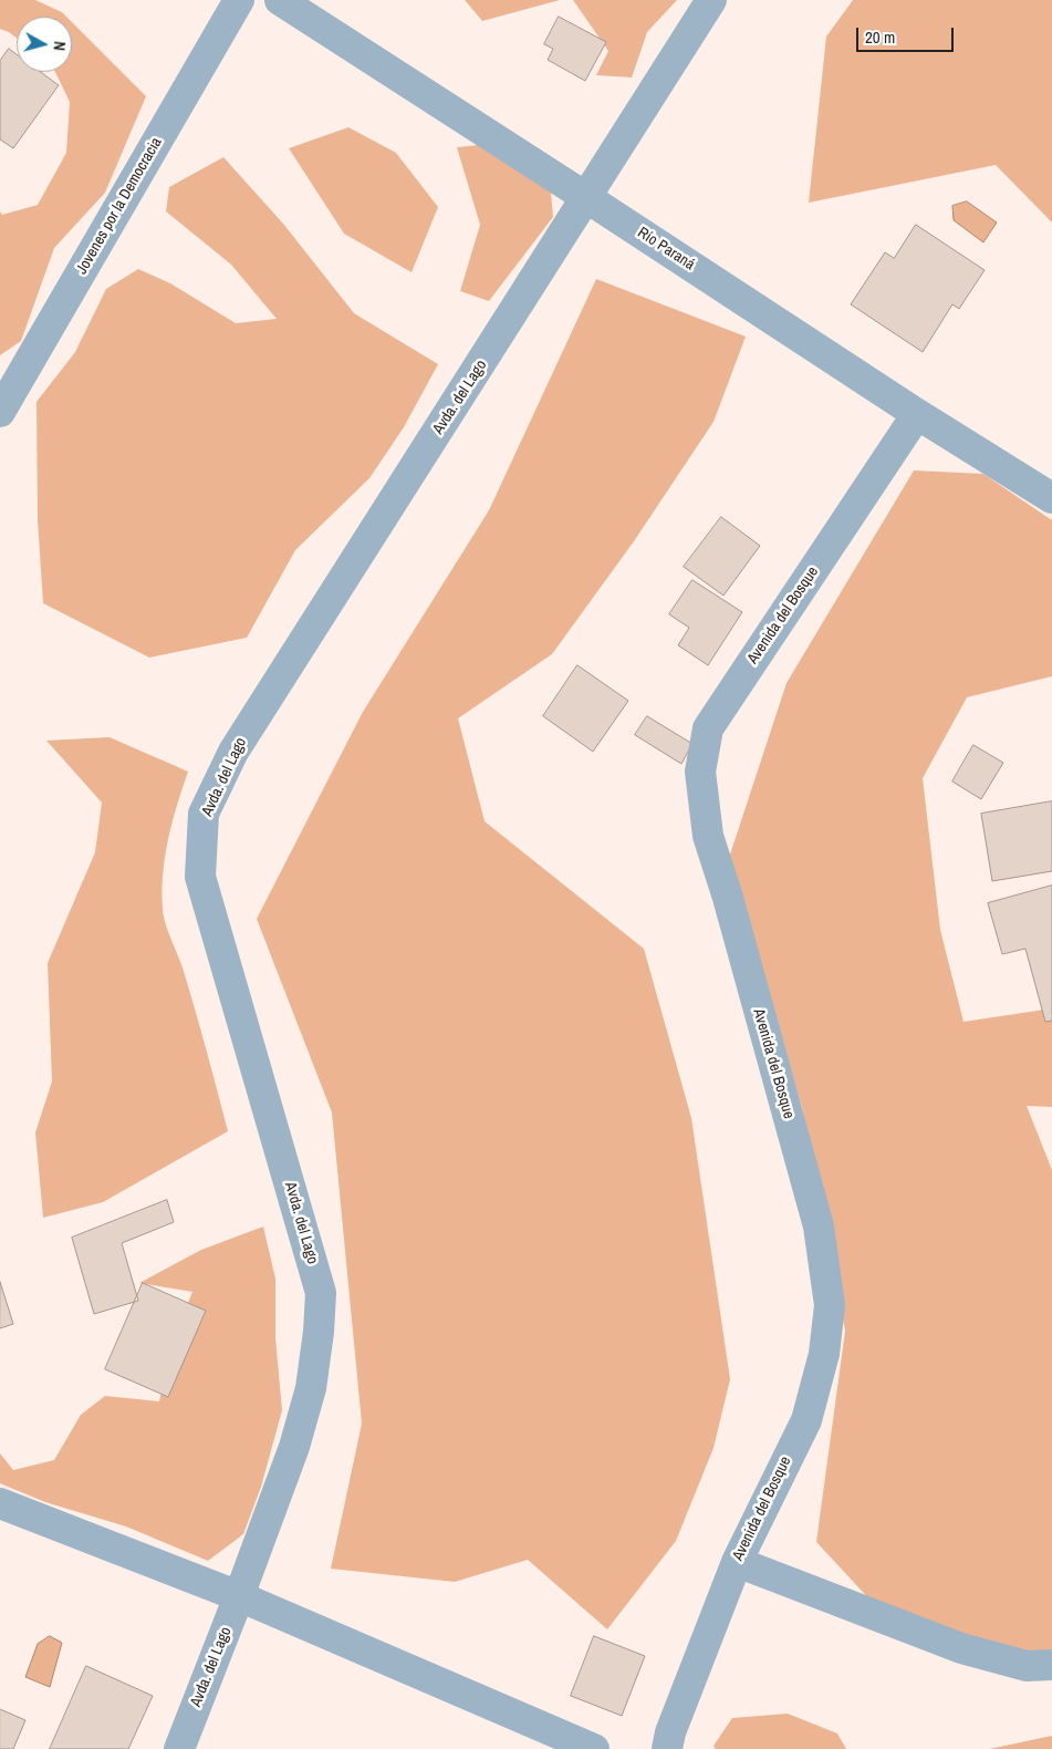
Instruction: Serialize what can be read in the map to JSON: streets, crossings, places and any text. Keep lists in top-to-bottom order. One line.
{"streets":{"street":["Jovenes por la Democracia","Río Paraná","Avda. del Lago","Avenida del Bosque"]},"crossings":[["Río Paraná","Avda. del Lago"],["Río Paraná","Avenida del Bosque"]],"scale_bar":"20 m","north":"right"}
